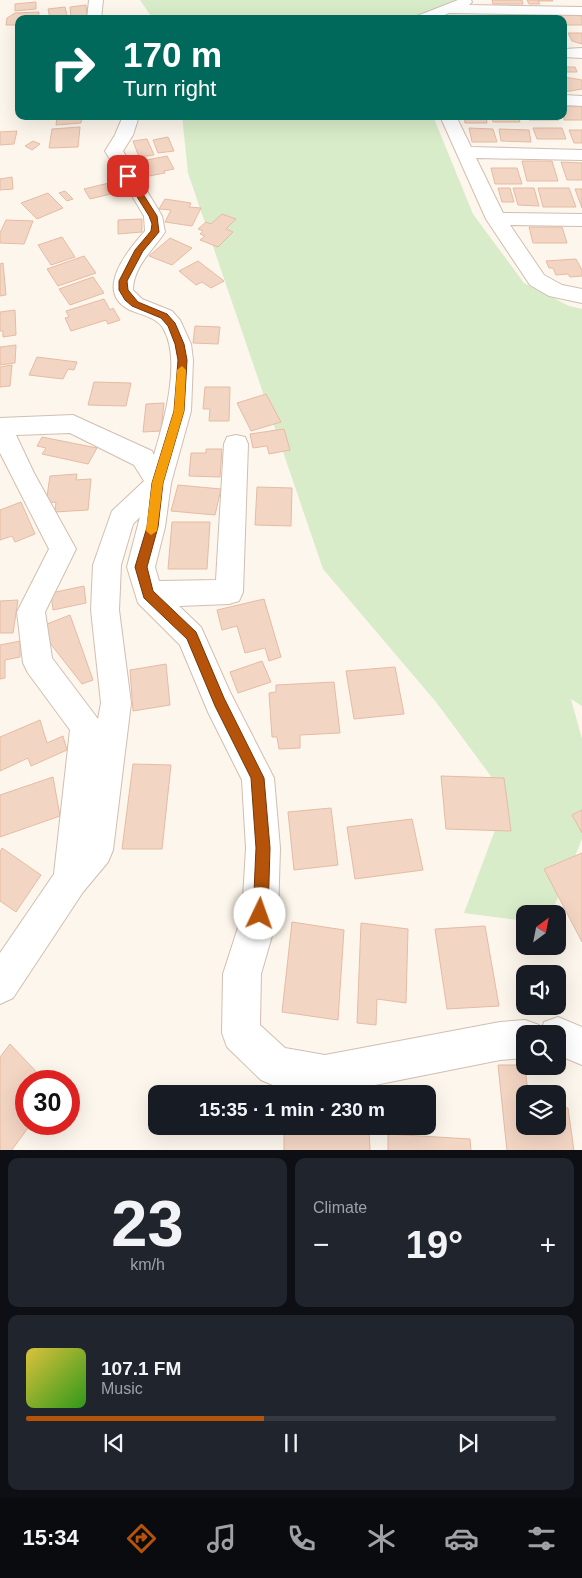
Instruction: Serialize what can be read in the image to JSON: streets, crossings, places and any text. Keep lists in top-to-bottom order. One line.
{"north":"top right","page":{"turn":["170 m","Turn right"],"limit":"30","trip":"15:35 · 1 min · 230 m","tile":[["23","km/h"],"Climate"],"heat":["−","19°","+"],"song":["107.1 FM","Music"],"tabs":"15:34"}}
